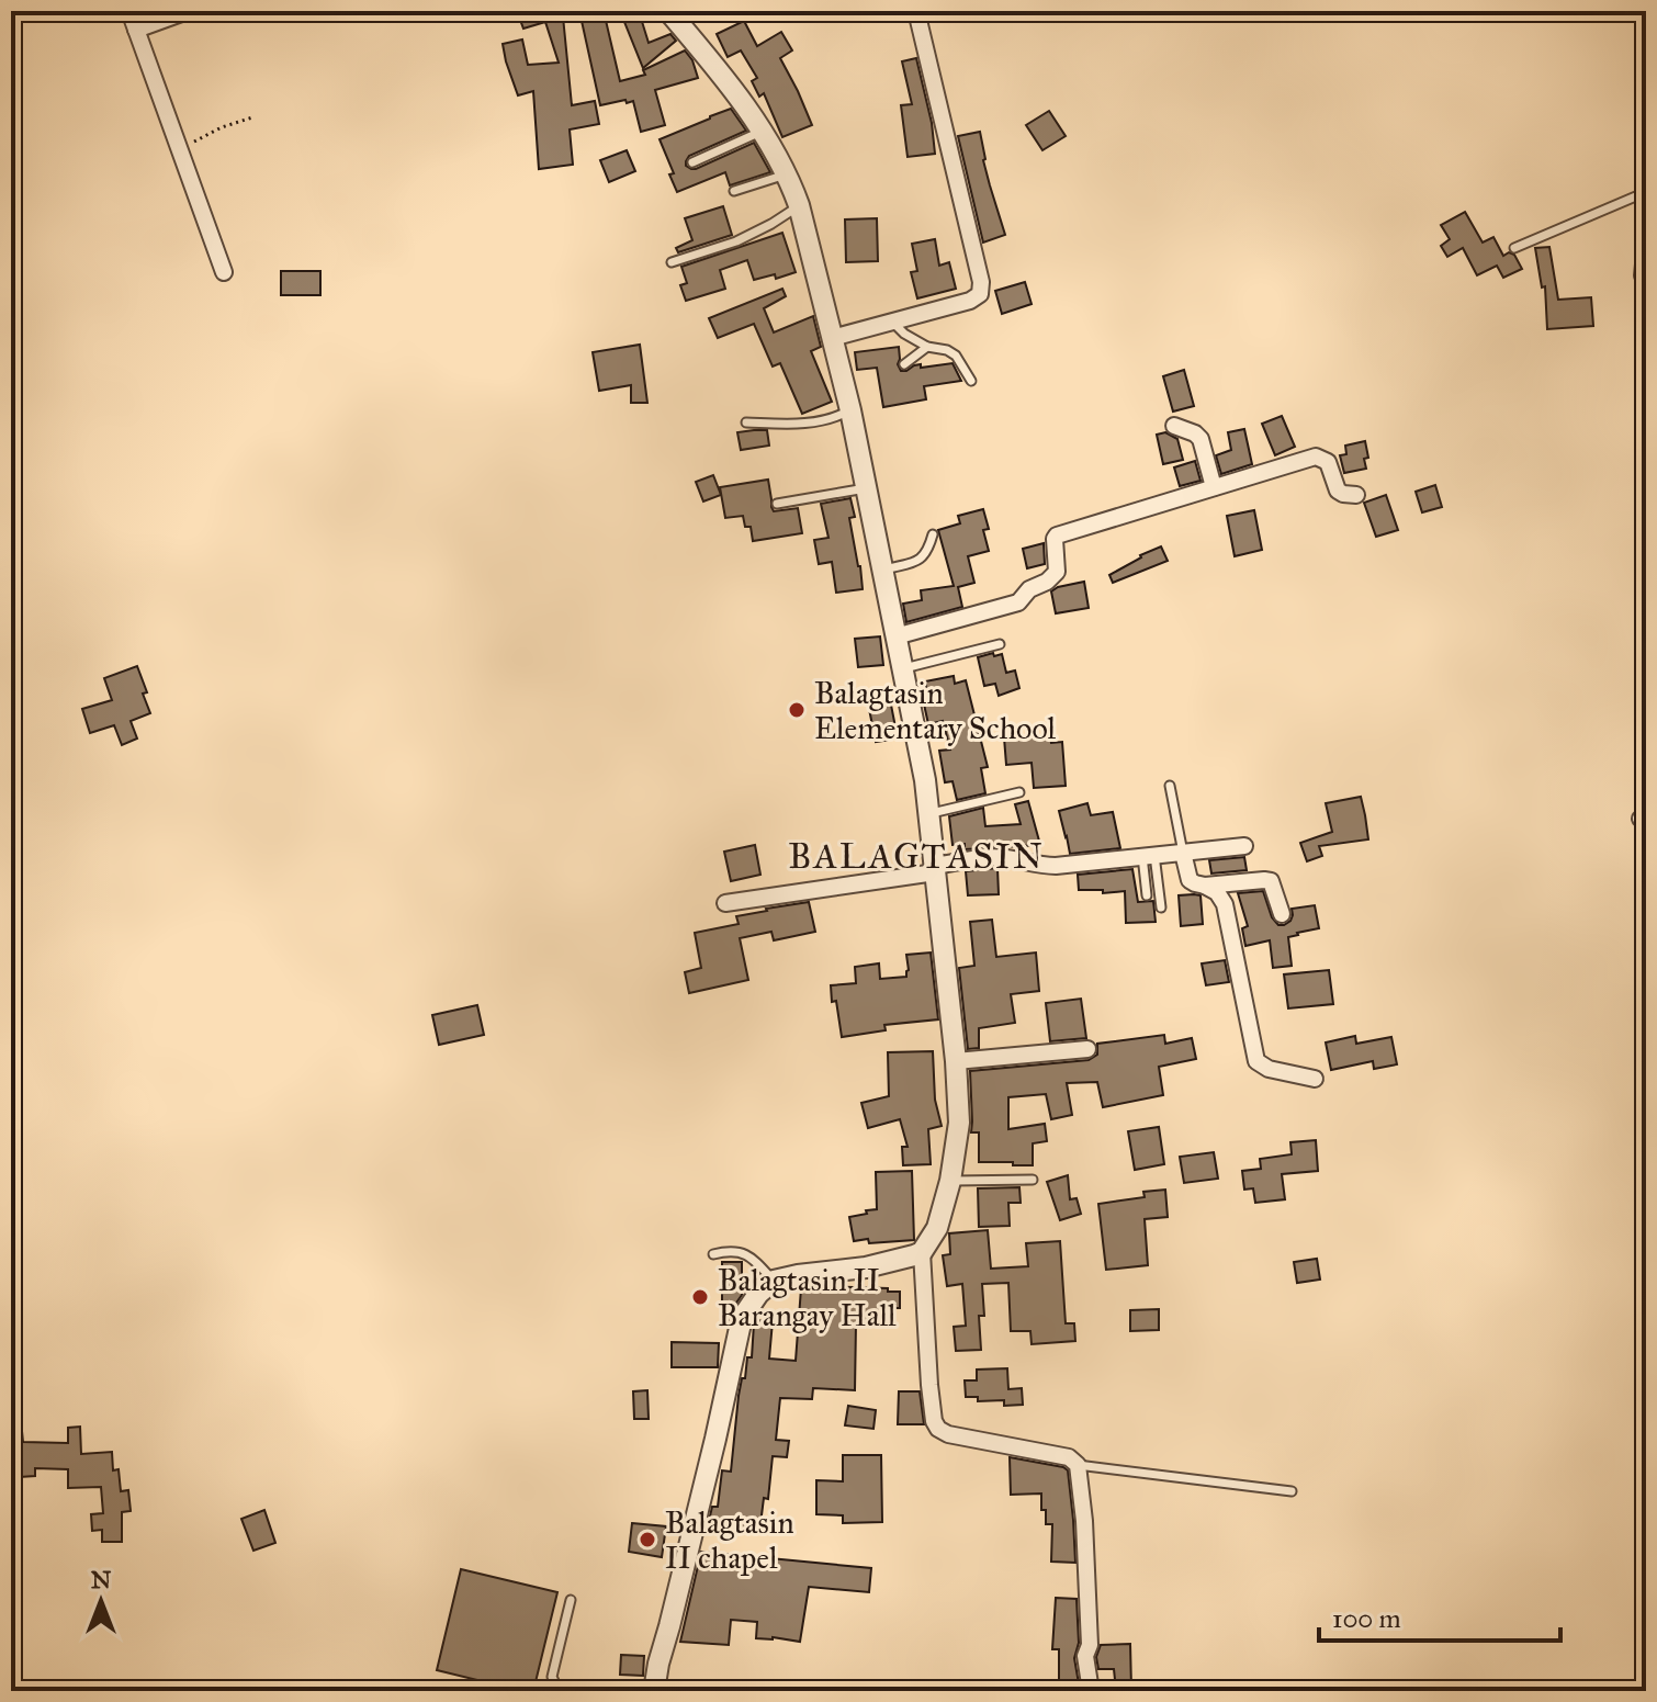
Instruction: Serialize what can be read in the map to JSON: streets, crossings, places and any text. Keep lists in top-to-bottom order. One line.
{"districts":["BALAGTASIN"],"places":["Balagtasin Elementary School","Balagtasin II Barangay Hall","Balagtasin II chapel"],"scale_bar":"100 m","north":"top"}
